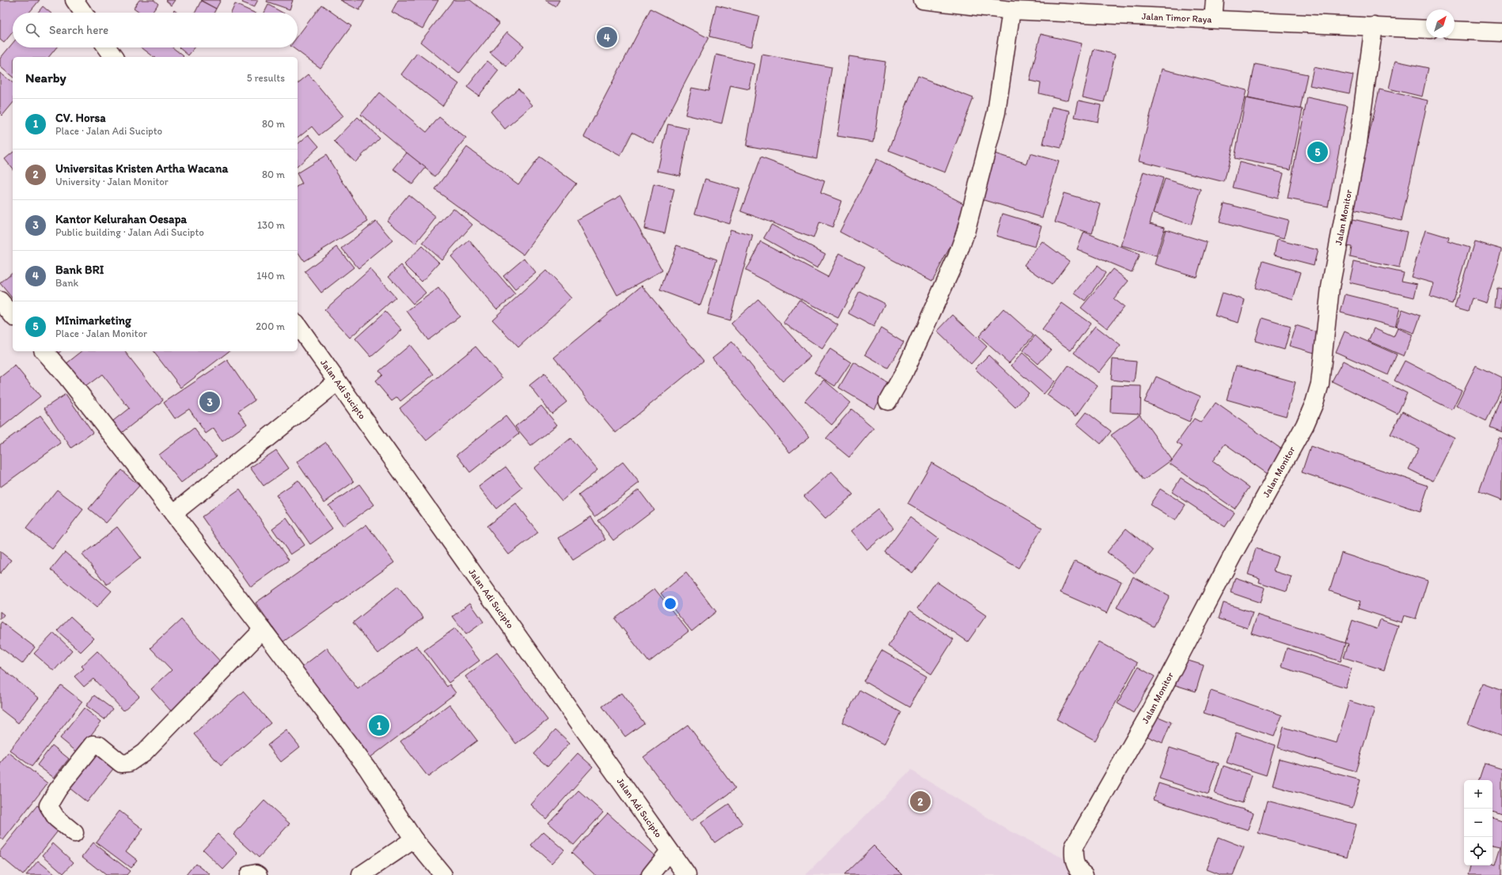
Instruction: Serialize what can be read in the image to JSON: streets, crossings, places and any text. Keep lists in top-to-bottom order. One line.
{"streets":{"main road":["Jalan Timor Raya","Jalan Monitor","Jalan Adi Sucipto"]},"crossings":[["Jalan Timor Raya","Jalan Monitor"]],"north":"top right","page":{"search":"Search here","pins":["4","5","3","1","2"],"heading":["Nearby","5 results"],"list":[{"mark":"1","name":"CV. Horsa","note":"Place · Jalan Adi Sucipto","value":"80 m"},{"mark":"2","name":"Universitas Kristen Artha Wacana","note":"University · Jalan Monitor","value":"80 m"},{"mark":"3","name":"Kantor Kelurahan Oesapa","note":"Public building · Jalan Adi Sucipto","value":"130 m"},{"mark":"4","name":"Bank BRI","note":"Bank","value":"140 m"},{"mark":"5","name":"MInimarketing","note":"Place · Jalan Monitor","value":"200 m"}],"map_buttons":["+","−"]}}
